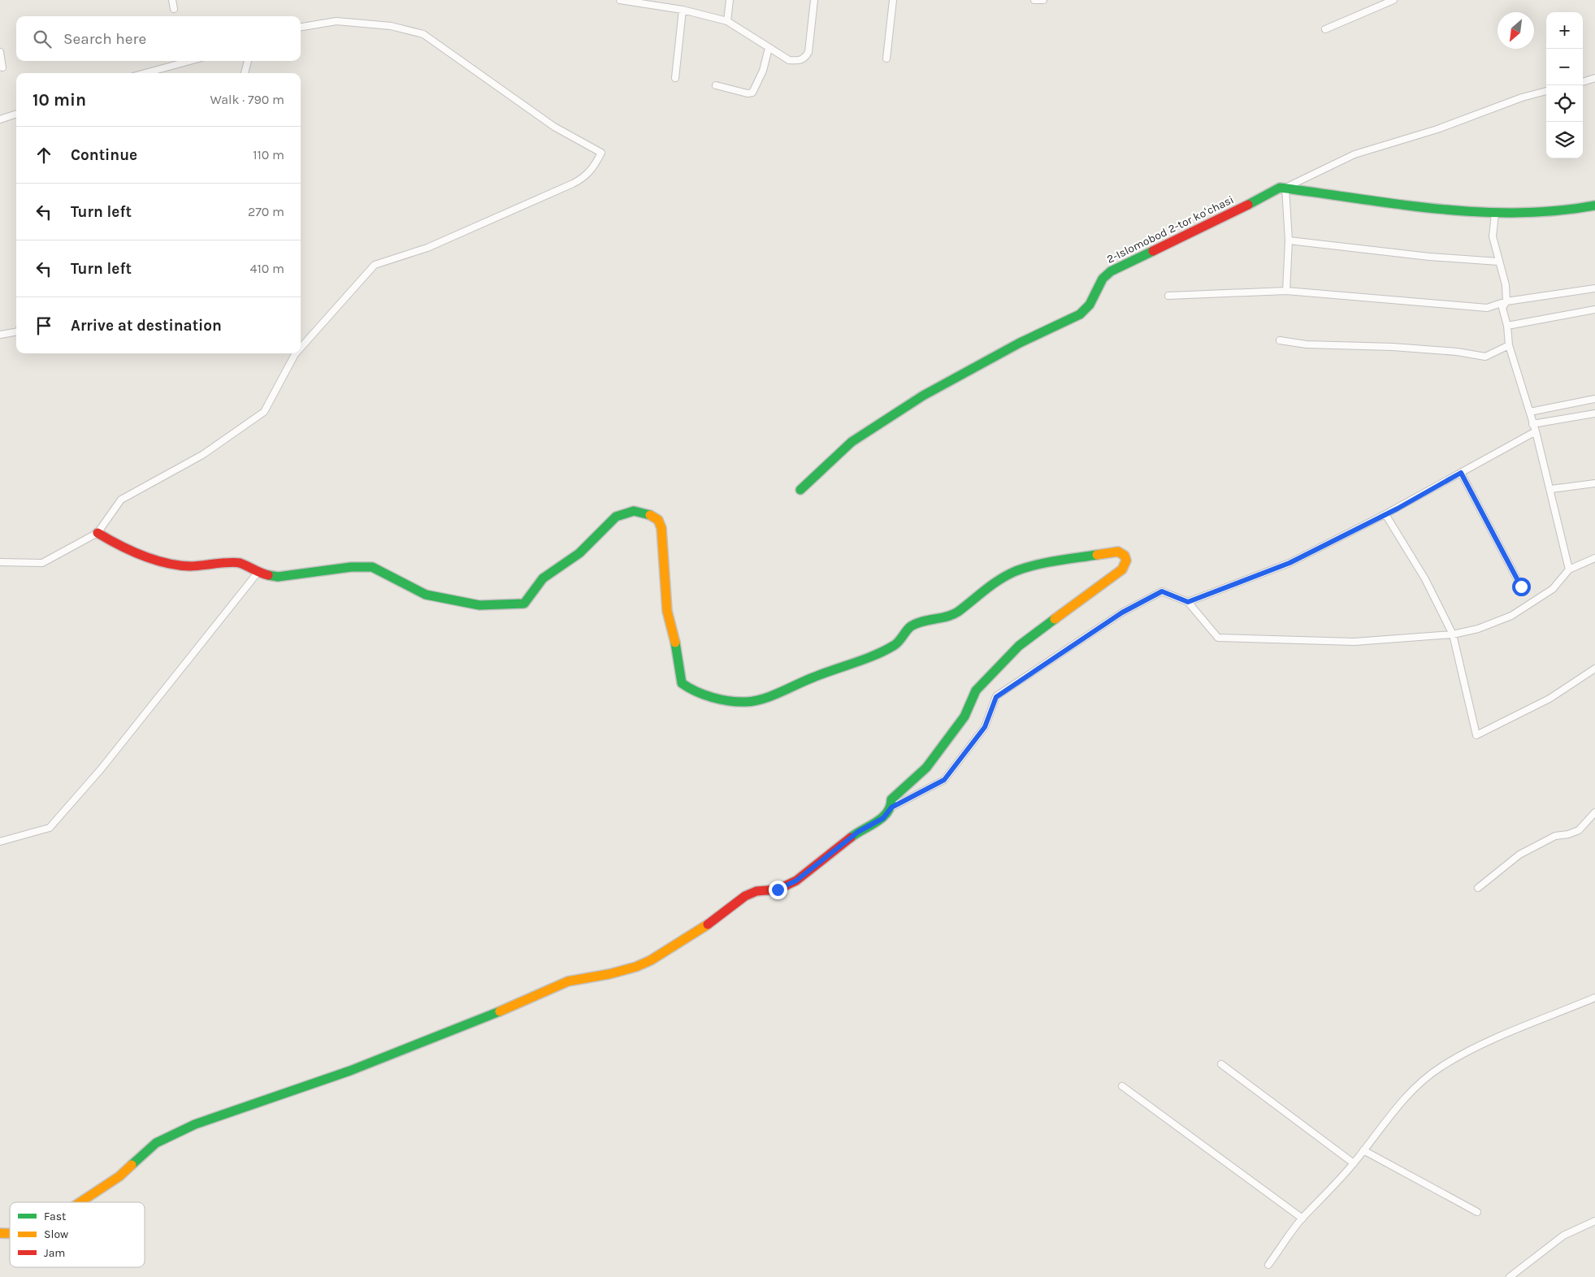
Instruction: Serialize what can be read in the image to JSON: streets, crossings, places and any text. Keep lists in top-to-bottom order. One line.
{"streets":{"street":["2-Islomobod 2-tor koʻchasi"]},"legend":["Fast","Slow","Jam"],"north":"bottom left","page":{"map_buttons":["+","−"],"search":"Search here","heading":["10 min","Walk · 790 m"],"list":[["Continue","110 m"],["Turn left","270 m"],["Turn left","410 m"],"Arrive at destination"]}}
